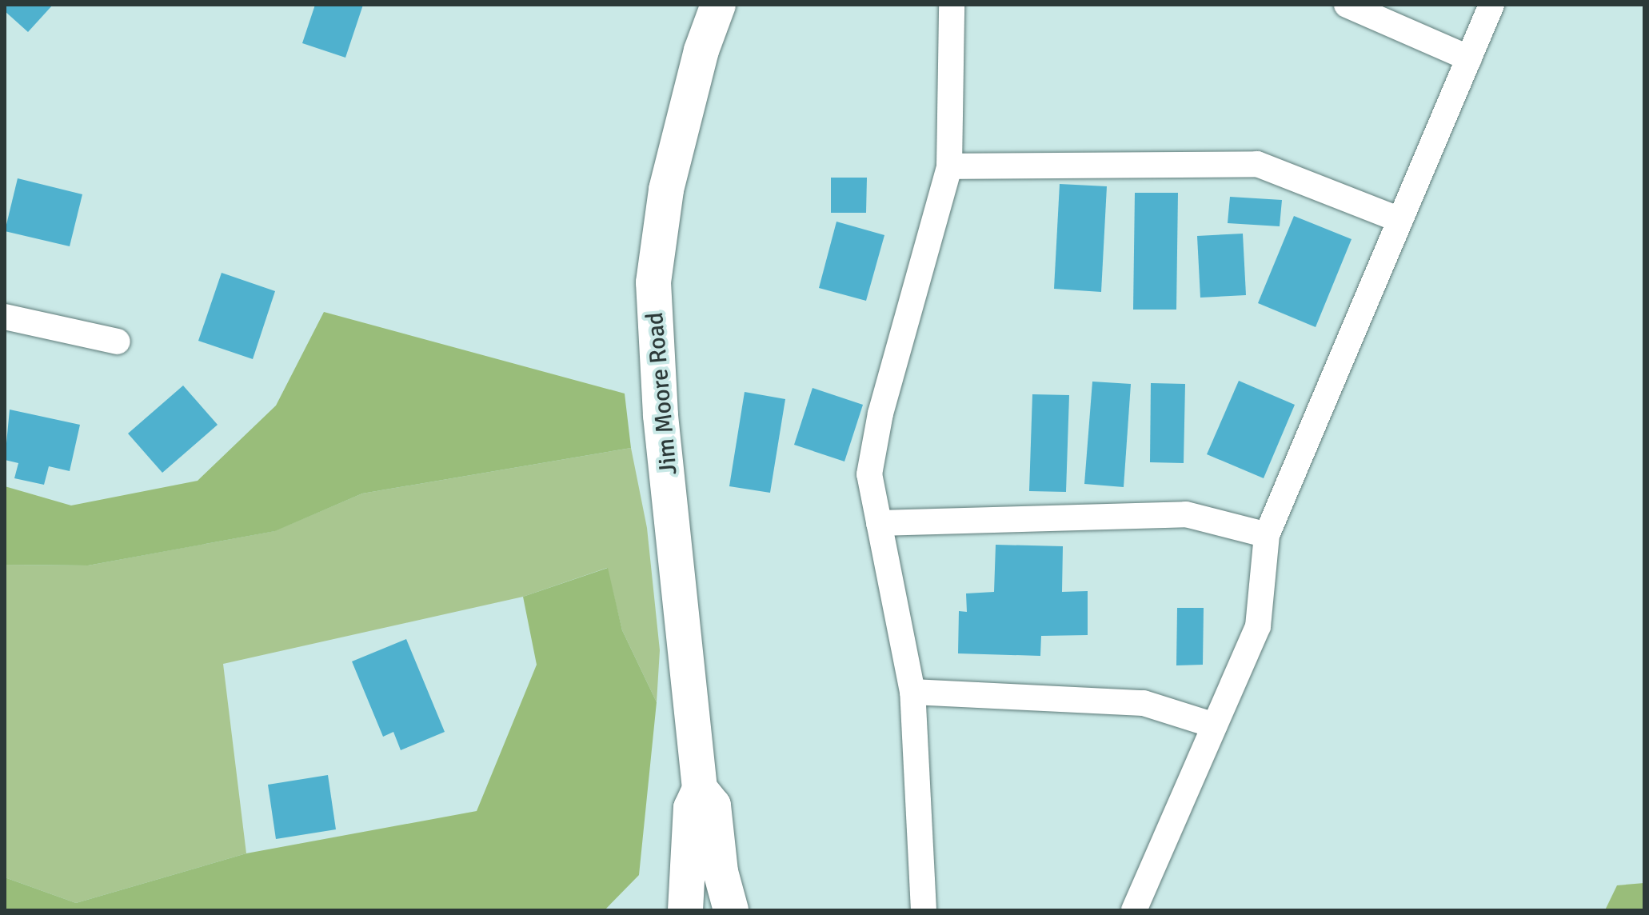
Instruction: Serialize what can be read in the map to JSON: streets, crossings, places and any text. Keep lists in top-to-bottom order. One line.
{"streets":{"street":["Jim Moore Road"]}}
